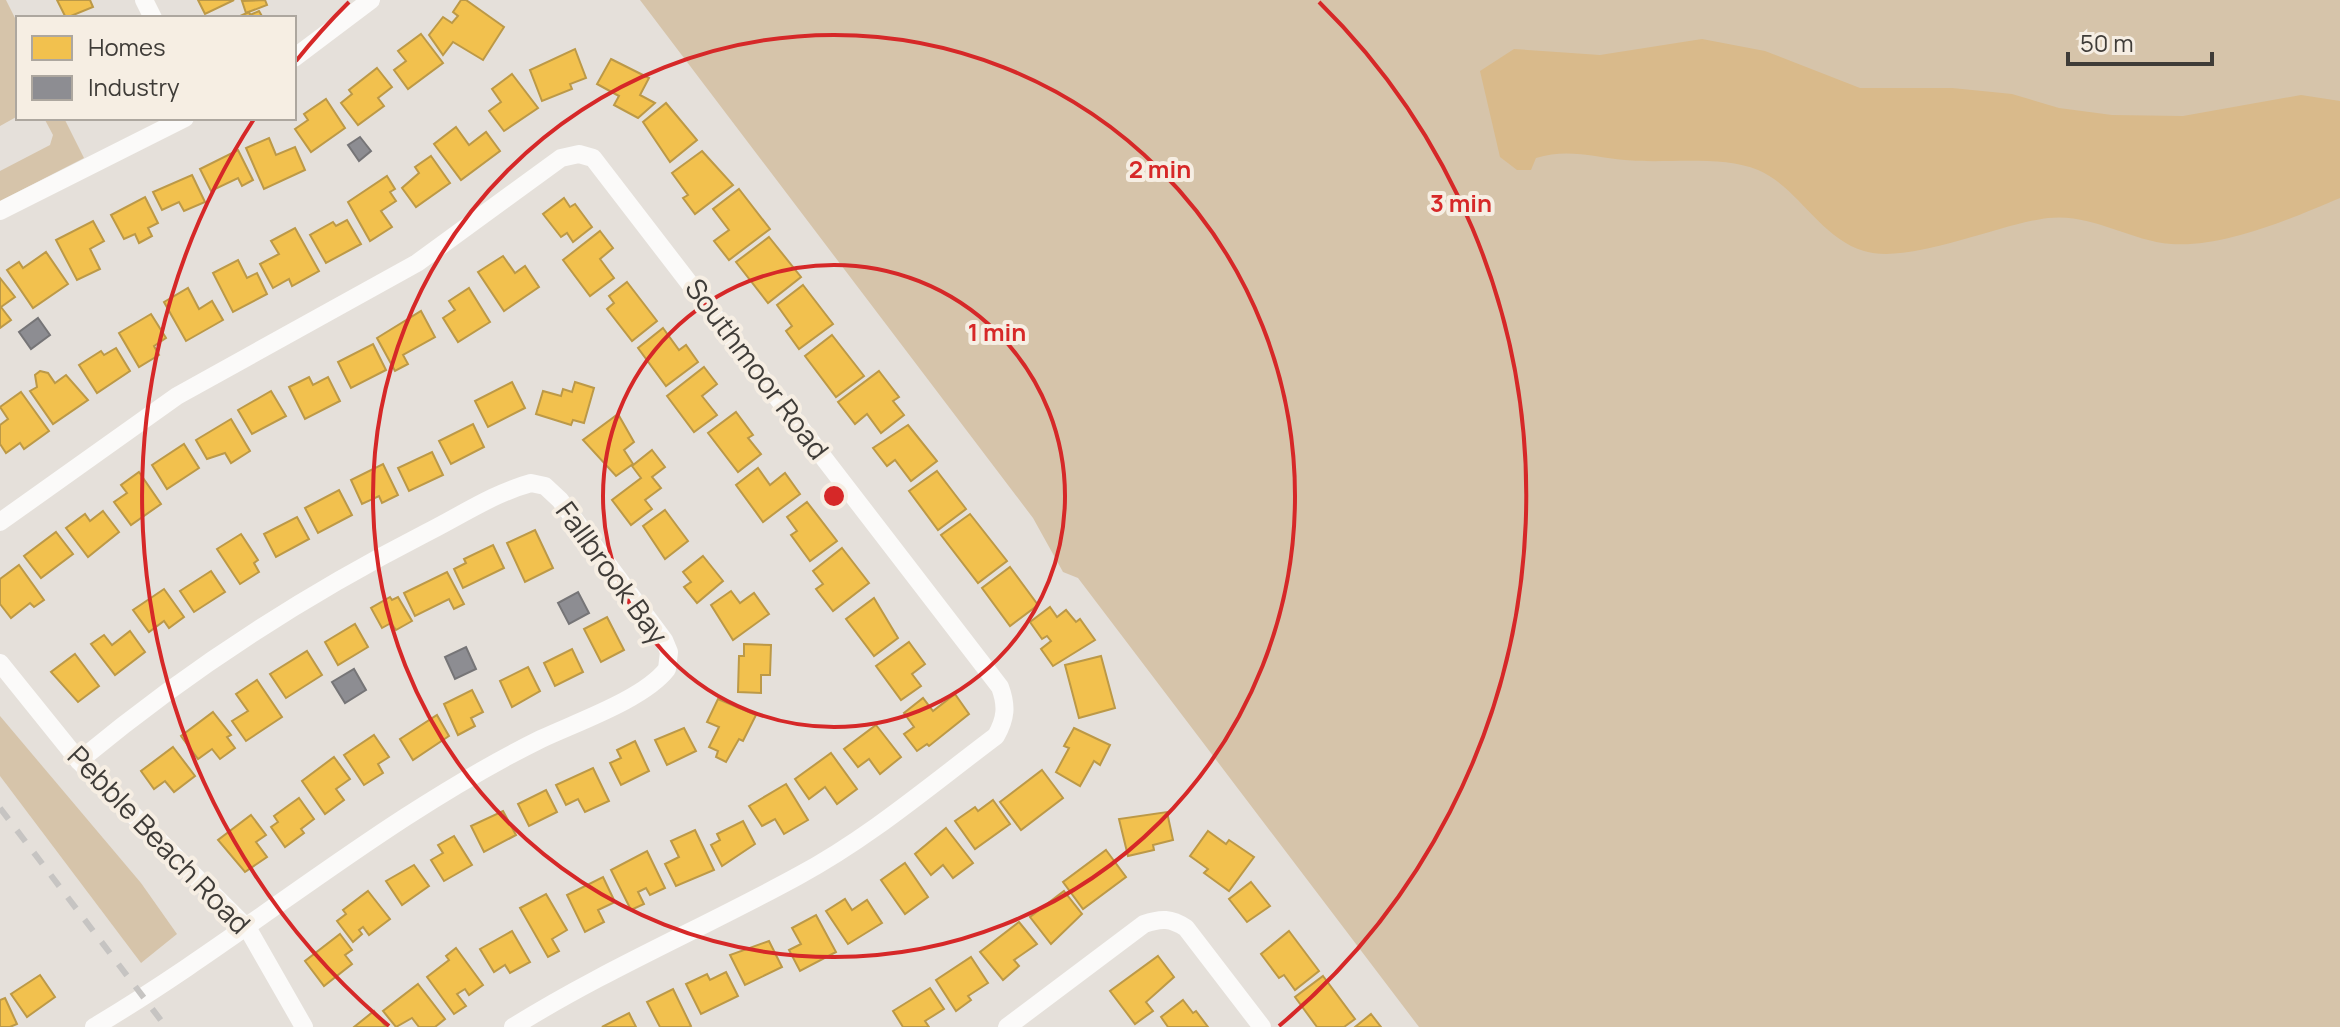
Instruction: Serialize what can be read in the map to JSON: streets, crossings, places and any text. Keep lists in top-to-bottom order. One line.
{"streets":{"street":["Southmoor Road","Fallbrook Bay","Pebble Beach Road"]},"crossings":[["Fallbrook Bay","Pebble Beach Road"]],"legend":["Homes","Industry"],"scale_bar":"50 m","rings":["2 min","3 min","1 min"]}
